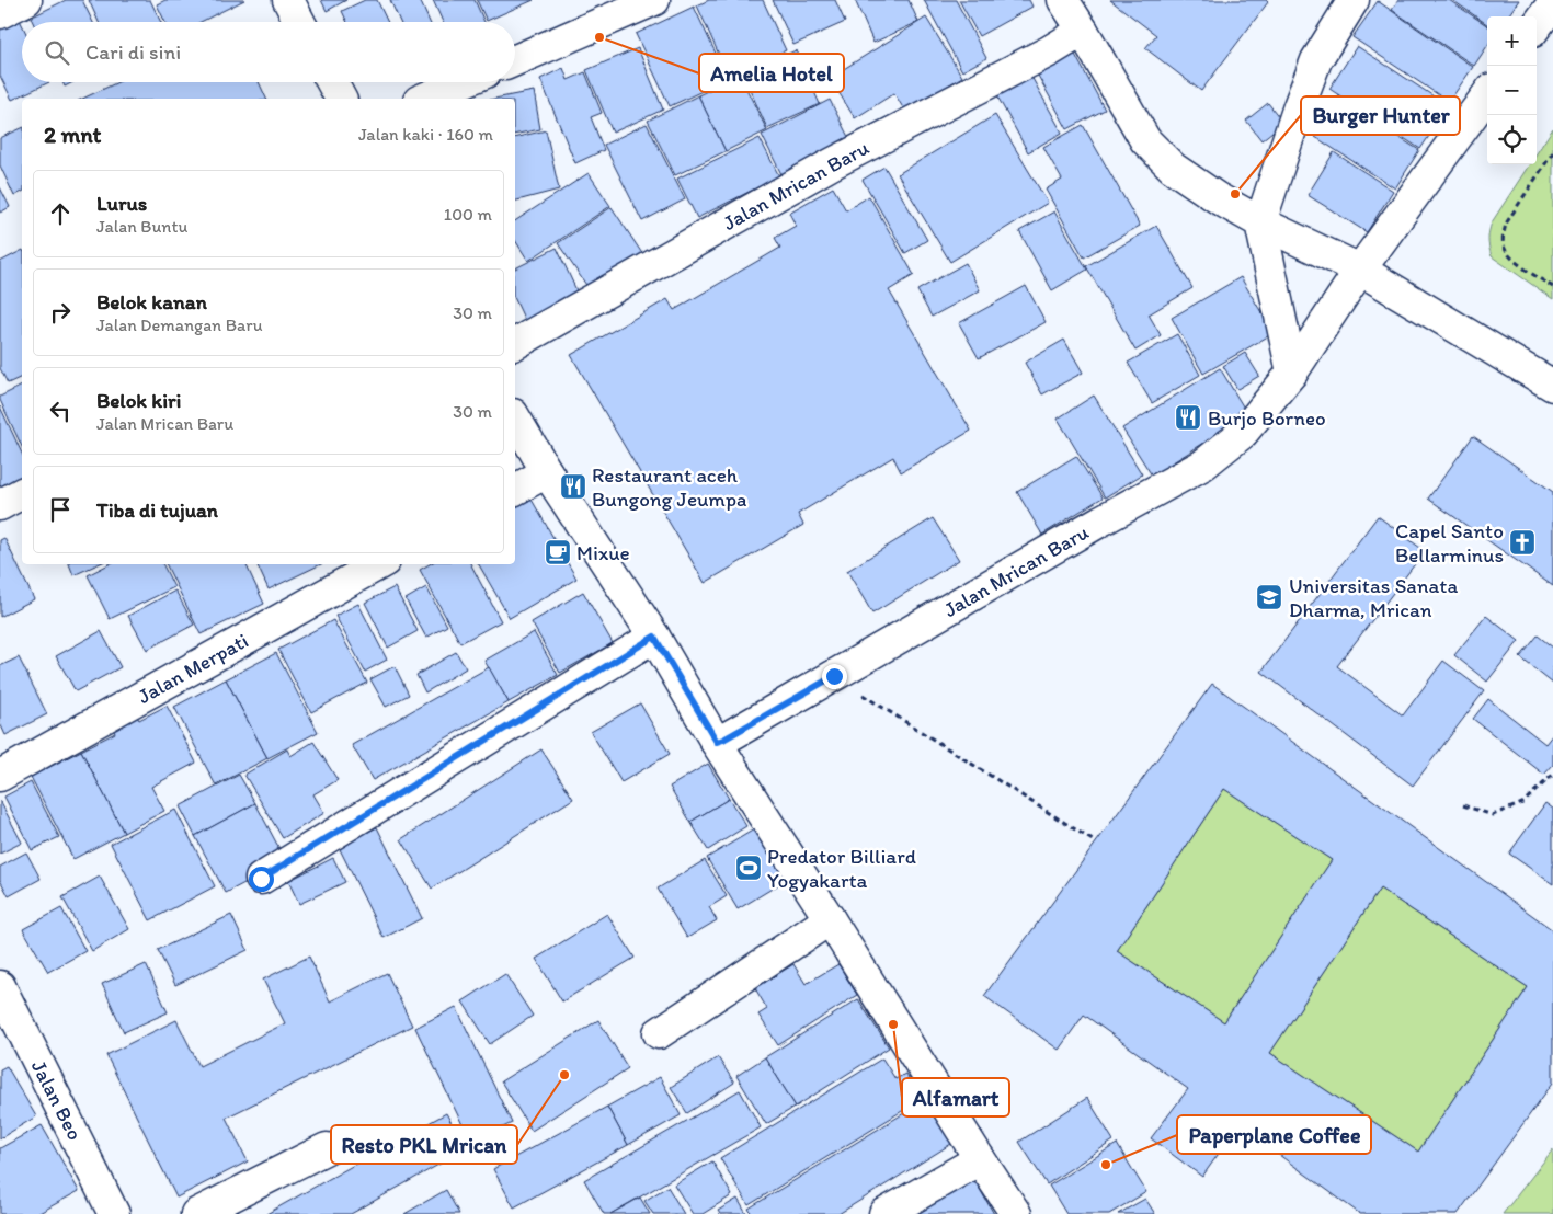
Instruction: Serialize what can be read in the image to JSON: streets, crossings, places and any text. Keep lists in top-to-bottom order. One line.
{"streets":{"street":["Jalan Mrican Baru","Jalan Merpati","Jalan Beo"]},"places":{"other":["Amelia Hotel","Burger Hunter","Alfamart","Resto PKL Mrican","Paperplane Coffee"],"restaurant":["Burjo Borneo","Restaurant aceh Bungong Jeumpa"],"church":["Capel Santo Bellarminus"],"cafe":["Mixue"],"school or university":["Universitas Sanata Dharma, Mrican"],"sports":["Predator Billiard Yogyakarta"]},"page":{"map_buttons":["+","−"],"search":"Cari di sini","heading":["2 mnt","Jalan kaki · 160 m"],"list":[["Lurus","Jalan Buntu","100 m"],["Belok kanan","Jalan Demangan Baru","30 m"],["Belok kiri","Jalan Mrican Baru","30 m"],"Tiba di tujuan"]}}
